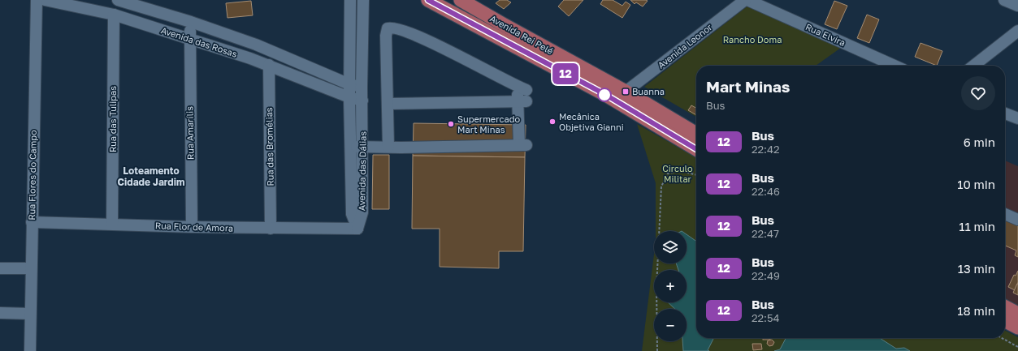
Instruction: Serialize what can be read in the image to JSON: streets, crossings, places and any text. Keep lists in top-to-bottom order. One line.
{"streets":{"main road":["Avenida Rei Pelé"],"street":["Rua Elvira","Avenida das Rosas","Avenida Leonor","Rua das Tulipas","Rua Amarílis","Rua das Bromélias","Avenida das Dálias","Rua Flores do Campo","Rua Flor de Amora"]},"crossings":[["Avenida Rei Pelé","Avenida Leonor"],["Rua Elvira","Avenida Leonor"],["Avenida das Rosas","Rua das Tulipas"],["Avenida das Rosas","Rua Amarílis"],["Avenida das Rosas","Rua das Bromélias"],["Avenida das Rosas","Avenida das Dálias"],["Rua das Tulipas","Rua Flor de Amora"],["Rua Amarílis","Rua Flor de Amora"],["Rua das Bromélias","Rua Flor de Amora"],["Avenida das Dálias","Rua Flor de Amora"],["Rua Flores do Campo","Rua Flor de Amora"]],"districts":["Loteamento Cidade Jardim"],"parks":["Rancho Doma","Circulo Militar"],"places":{"transit":["Buanna"],"other":["Mecânica Objetiva Gianni","Supermercado Mart Minas"]},"lines":["bus line 12"],"page":{"on_map":"12","heading":["Mart Minas","Bus"],"list":[{"mark":"12","name":"Bus","note":"22:42","value":"6 min"},{"mark":"12","name":"Bus","note":"22:46","value":"10 min"},{"mark":"12","name":"Bus","note":"22:47","value":"11 min"},{"mark":"12","name":"Bus","note":"22:49","value":"13 min"},{"mark":"12","name":"Bus","note":"22:54","value":"18 min"}],"map_buttons":["+","−"]}}
